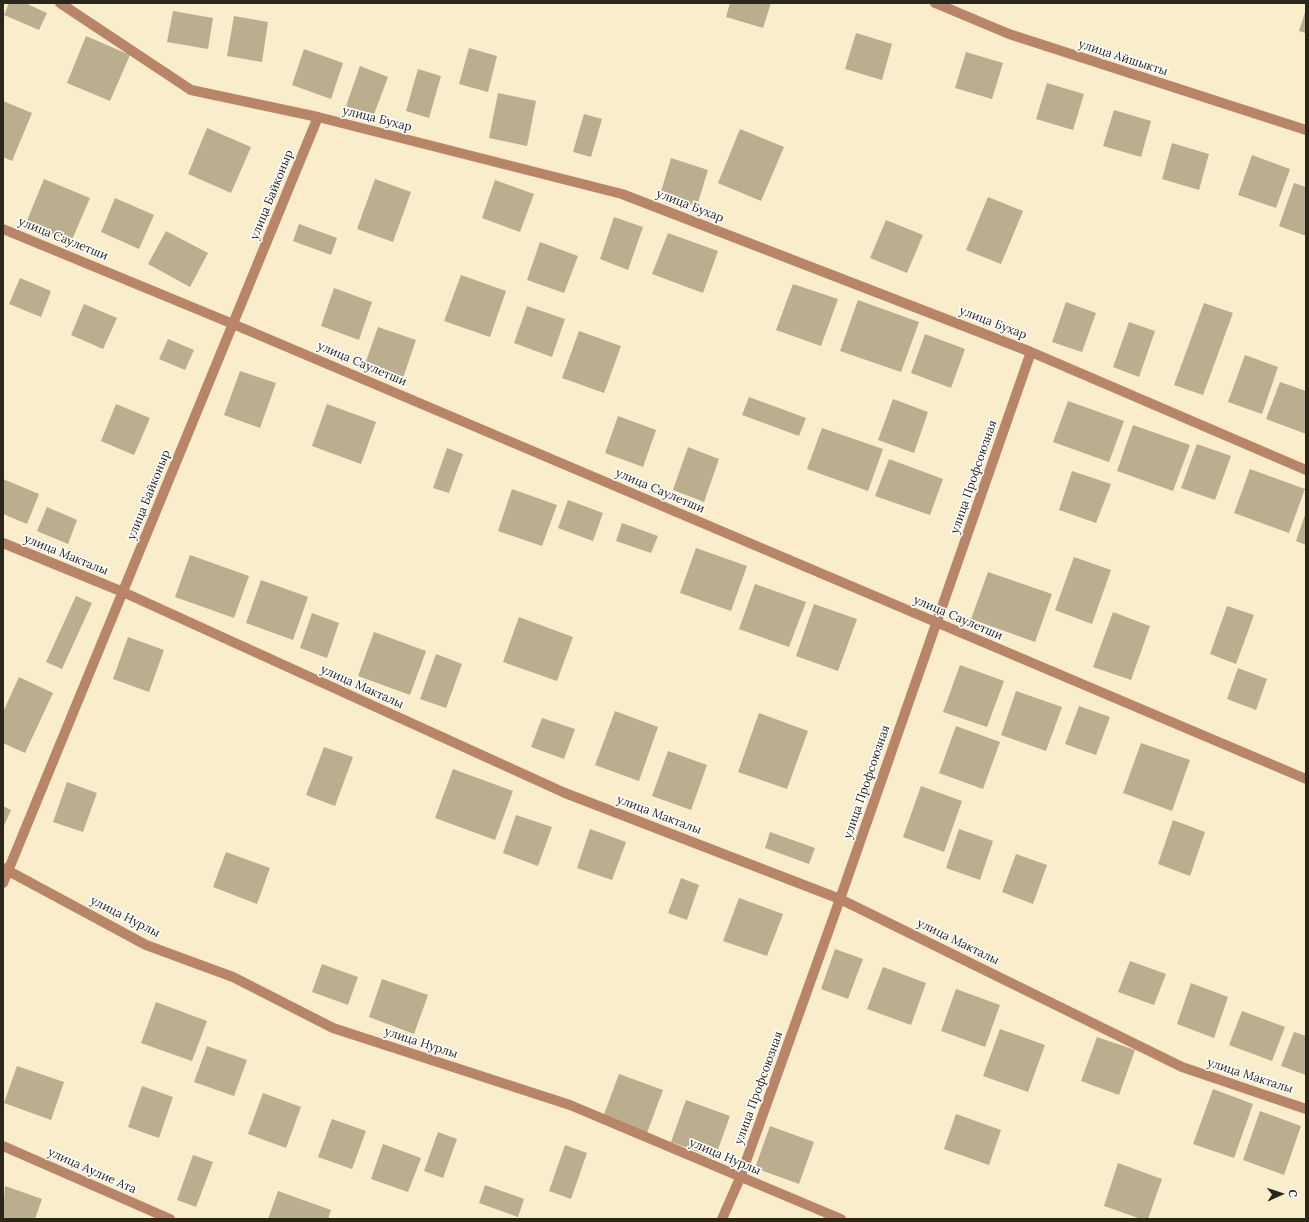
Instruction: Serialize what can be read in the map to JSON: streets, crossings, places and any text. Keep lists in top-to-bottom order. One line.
{"streets":{"street":["улица Айшыкты","улица Бухар","улица Байконыр","улица Саулетши","улица Профсоюзная","улица Макталы","улица Нурлы","улица Аулие Ата"]},"crossings":[["улица Бухар","улица Байконыр"],["улица Бухар","улица Профсоюзная"],["улица Байконыр","улица Саулетши"],["улица Байконыр","улица Макталы"],["улица Байконыр","улица Нурлы"],["улица Саулетши","улица Профсоюзная"],["улица Профсоюзная","улица Макталы"],["улица Профсоюзная","улица Нурлы"]],"north":"right"}
